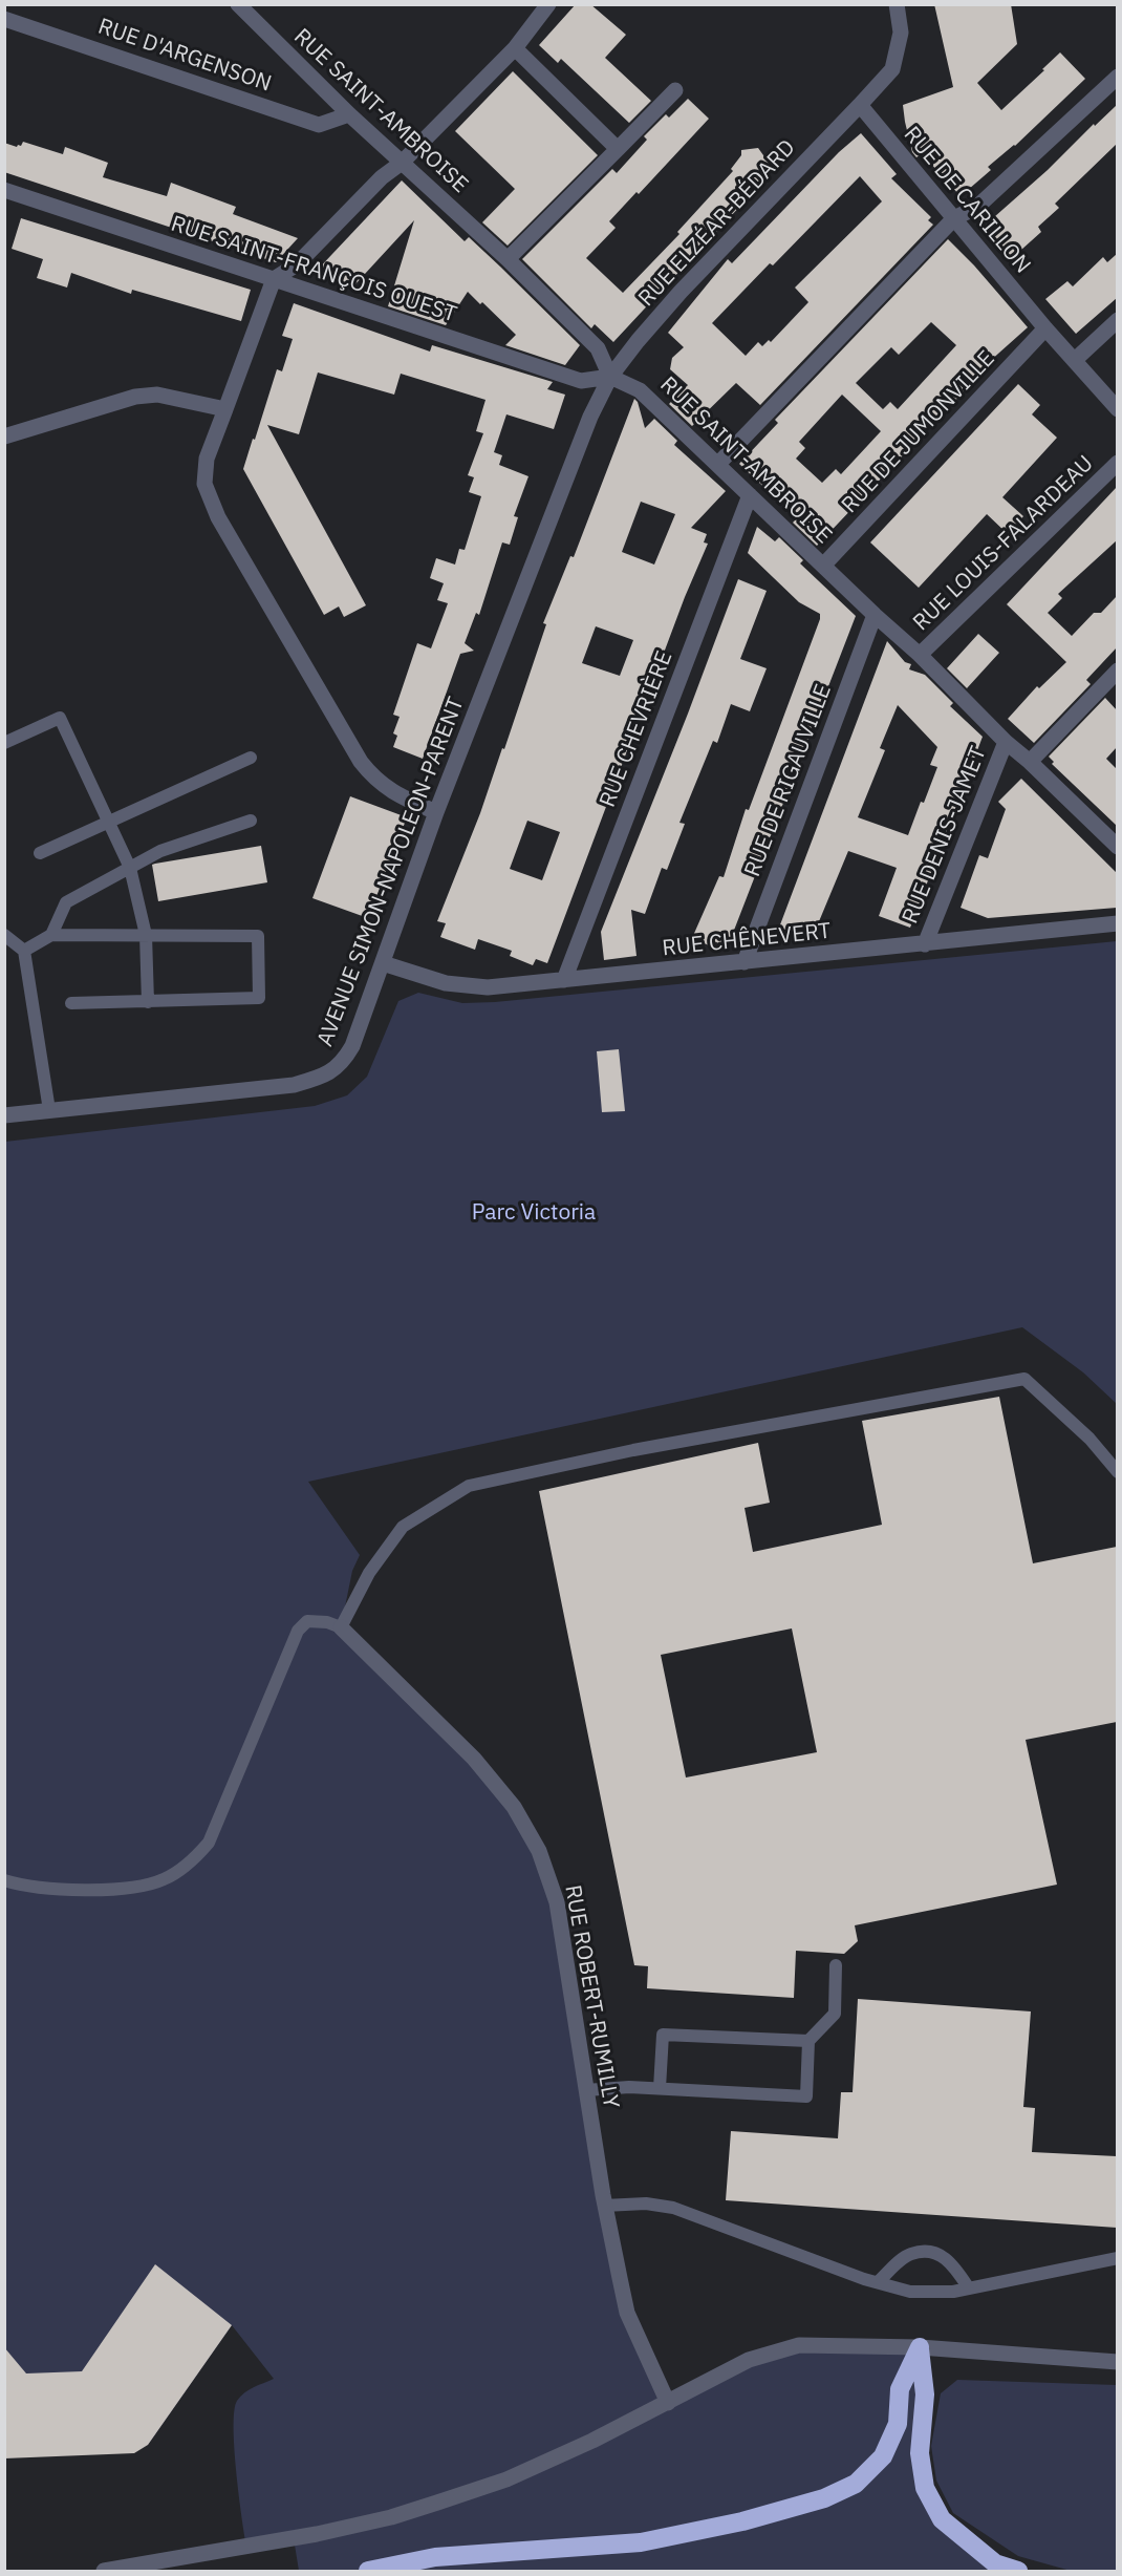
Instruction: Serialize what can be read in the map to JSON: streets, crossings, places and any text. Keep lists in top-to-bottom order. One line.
{"streets":{"street":["RUE D'ARGENSON","RUE SAINT-AMBROISE","RUE DE CARILLON","RUE ELZÉAR-BÉDARD","RUE SAINT-FRANÇOIS OUEST","RUE DE JUMONVILLE","RUE LOUIS-FALARDEAU","RUE CHEVRIÈRE","RUE DE RIGAUVILLE","RUE DENIS-JAMET","AVENUE SIMON-NAPOLEON-PARENT","RUE CHÊNEVERT","RUE ROBERT-RUMILLY"]},"crossings":[["RUE D'ARGENSON","RUE SAINT-AMBROISE"],["RUE SAINT-AMBROISE","RUE ELZÉAR-BÉDARD"],["RUE SAINT-AMBROISE","RUE SAINT-FRANÇOIS OUEST"],["RUE SAINT-AMBROISE","RUE DE JUMONVILLE"],["RUE SAINT-AMBROISE","RUE LOUIS-FALARDEAU"],["RUE SAINT-AMBROISE","RUE CHEVRIÈRE"],["RUE SAINT-AMBROISE","RUE DE RIGAUVILLE"],["RUE SAINT-AMBROISE","RUE DENIS-JAMET"],["RUE SAINT-AMBROISE","AVENUE SIMON-NAPOLEON-PARENT"],["RUE DE CARILLON","RUE ELZÉAR-BÉDARD"],["RUE DE CARILLON","RUE DE JUMONVILLE"],["RUE ELZÉAR-BÉDARD","RUE SAINT-FRANÇOIS OUEST"],["RUE ELZÉAR-BÉDARD","AVENUE SIMON-NAPOLEON-PARENT"],["RUE SAINT-FRANÇOIS OUEST","AVENUE SIMON-NAPOLEON-PARENT"],["RUE CHEVRIÈRE","RUE CHÊNEVERT"],["RUE DE RIGAUVILLE","RUE CHÊNEVERT"],["RUE DENIS-JAMET","RUE CHÊNEVERT"],["AVENUE SIMON-NAPOLEON-PARENT","RUE CHÊNEVERT"]],"parks":["Parc Victoria"]}
